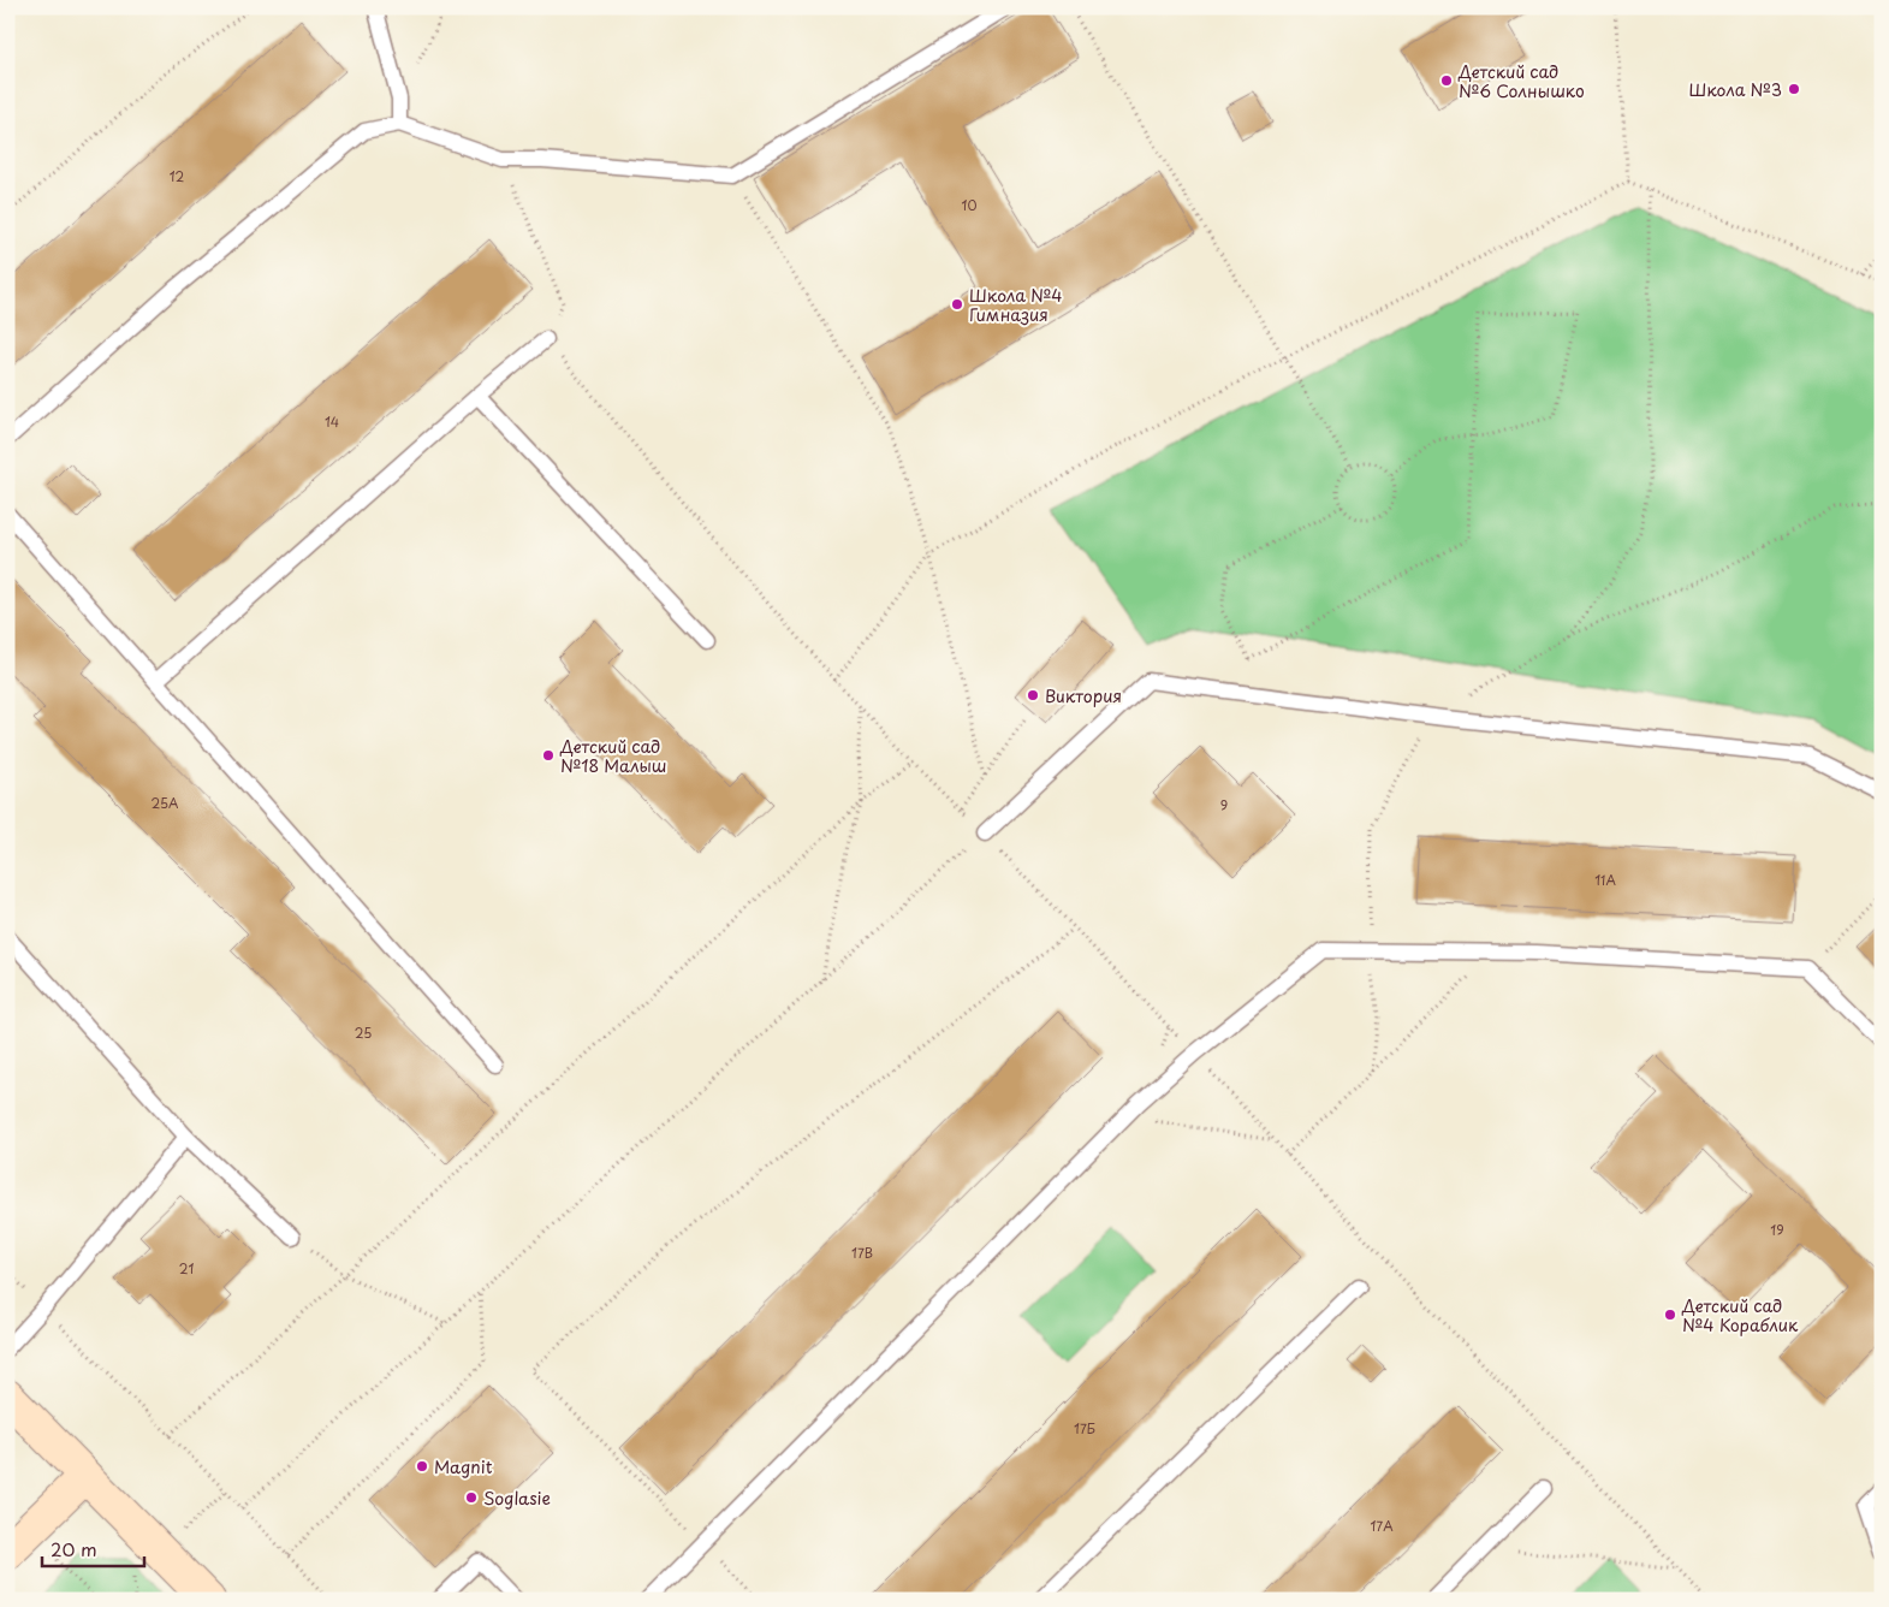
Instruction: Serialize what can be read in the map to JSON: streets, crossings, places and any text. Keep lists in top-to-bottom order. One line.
{"places":["Детский сад №6 Солнышко","Школа №3","Школа №4 Гимназия","Виктория","Детский сад №18 Малыш","Детский сад №4 Кораблик","Magnit","Soglasie"],"house_numbers":["12","10","14","25А","9","11А","25","19","17В","21","17Б","17А"],"scale_bar":"20 m"}
